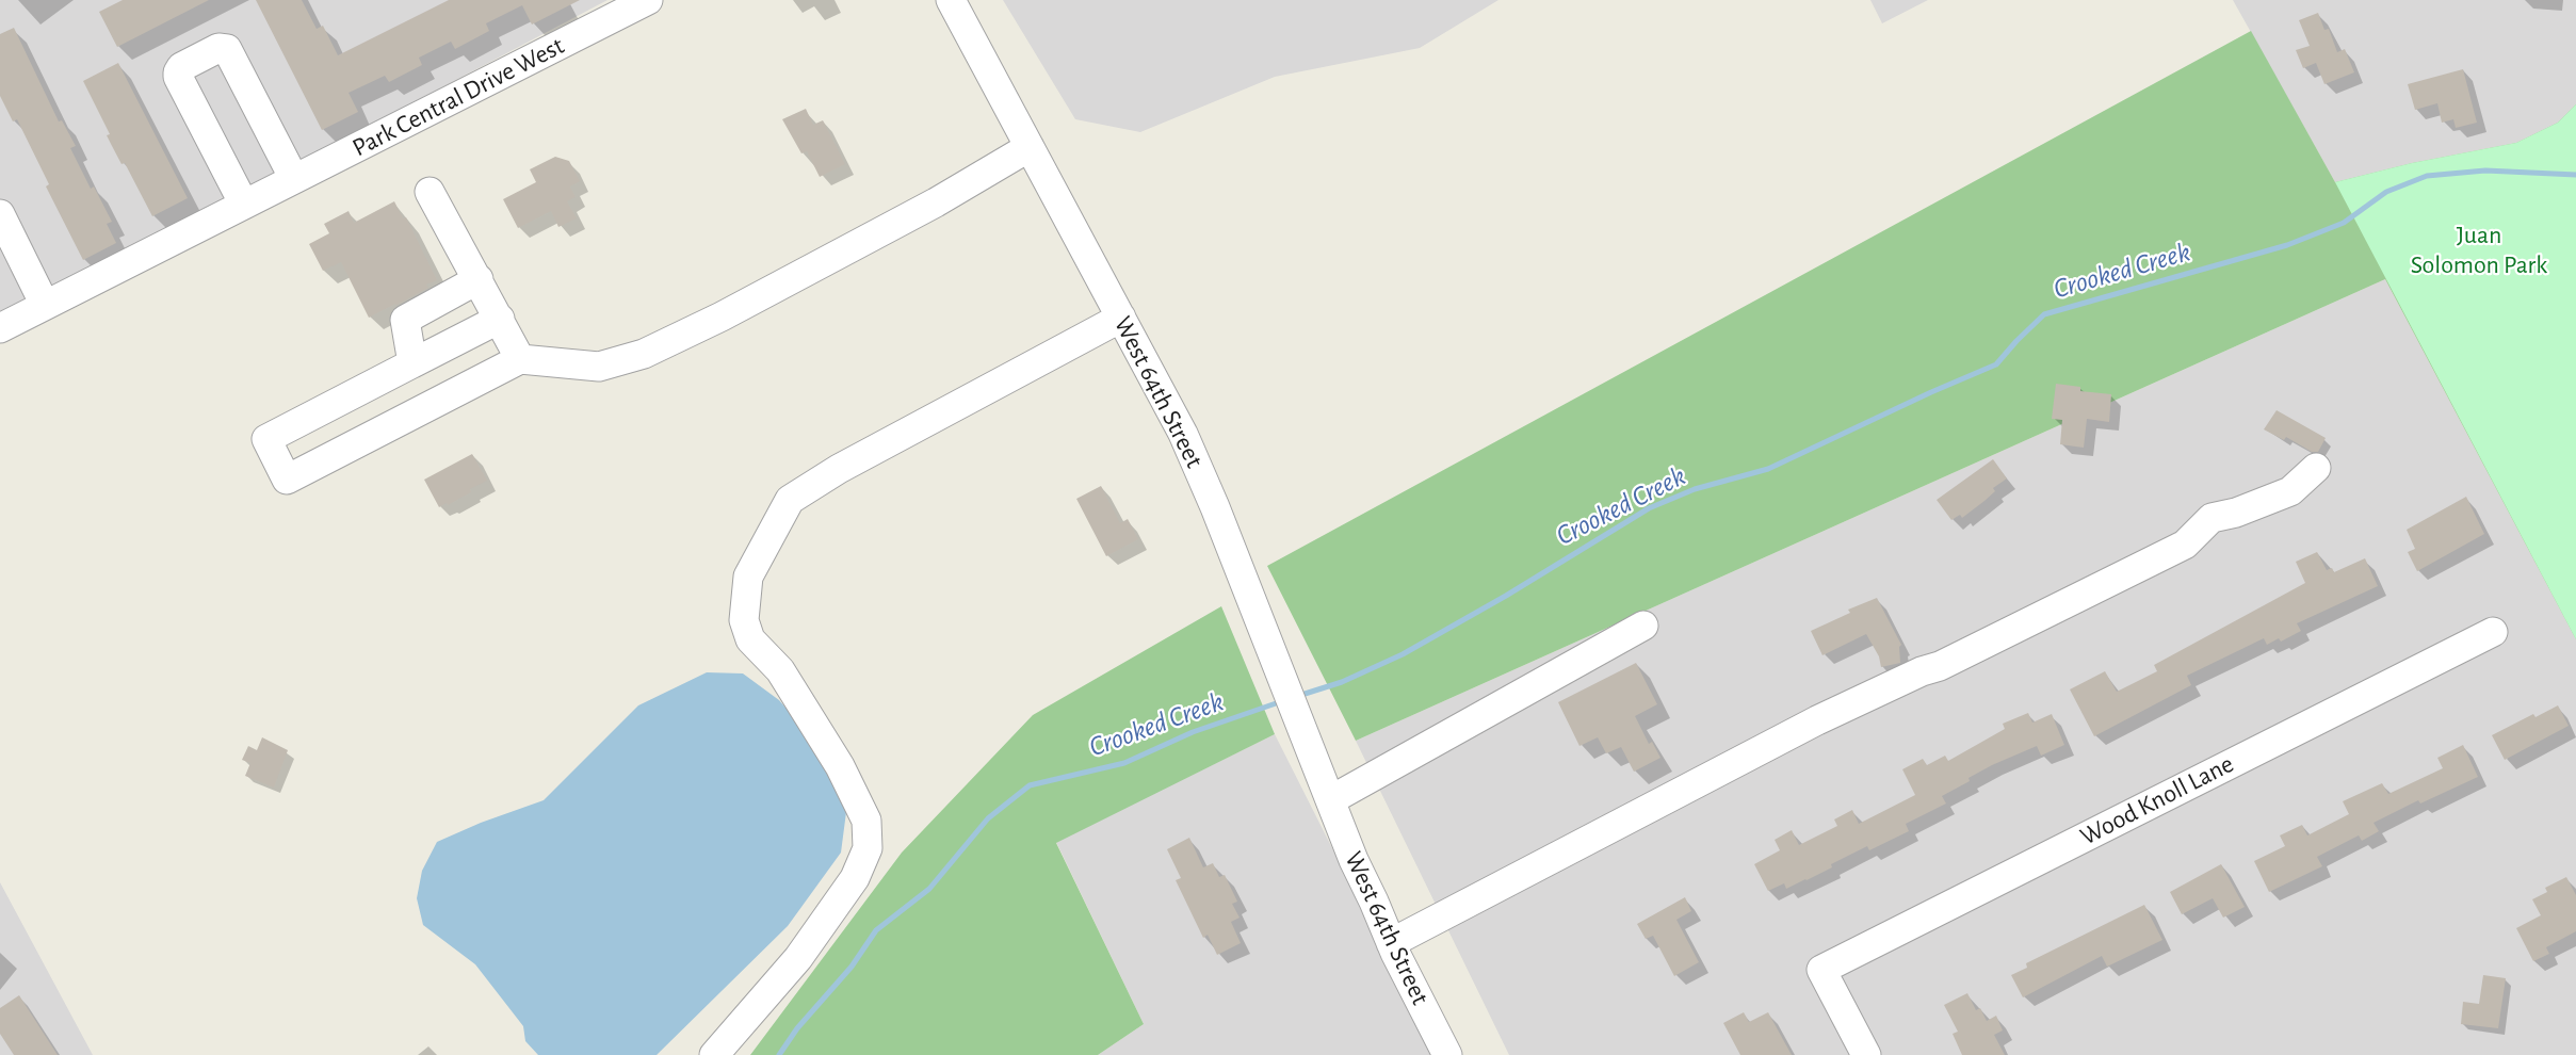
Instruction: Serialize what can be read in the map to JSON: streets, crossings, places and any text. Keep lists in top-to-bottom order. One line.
{"streets":{"street":["Park Central Drive West","West 64th Street","Wood Knoll Lane"]},"water":["Crooked Creek"],"parks":["Juan Solomon Park"]}
